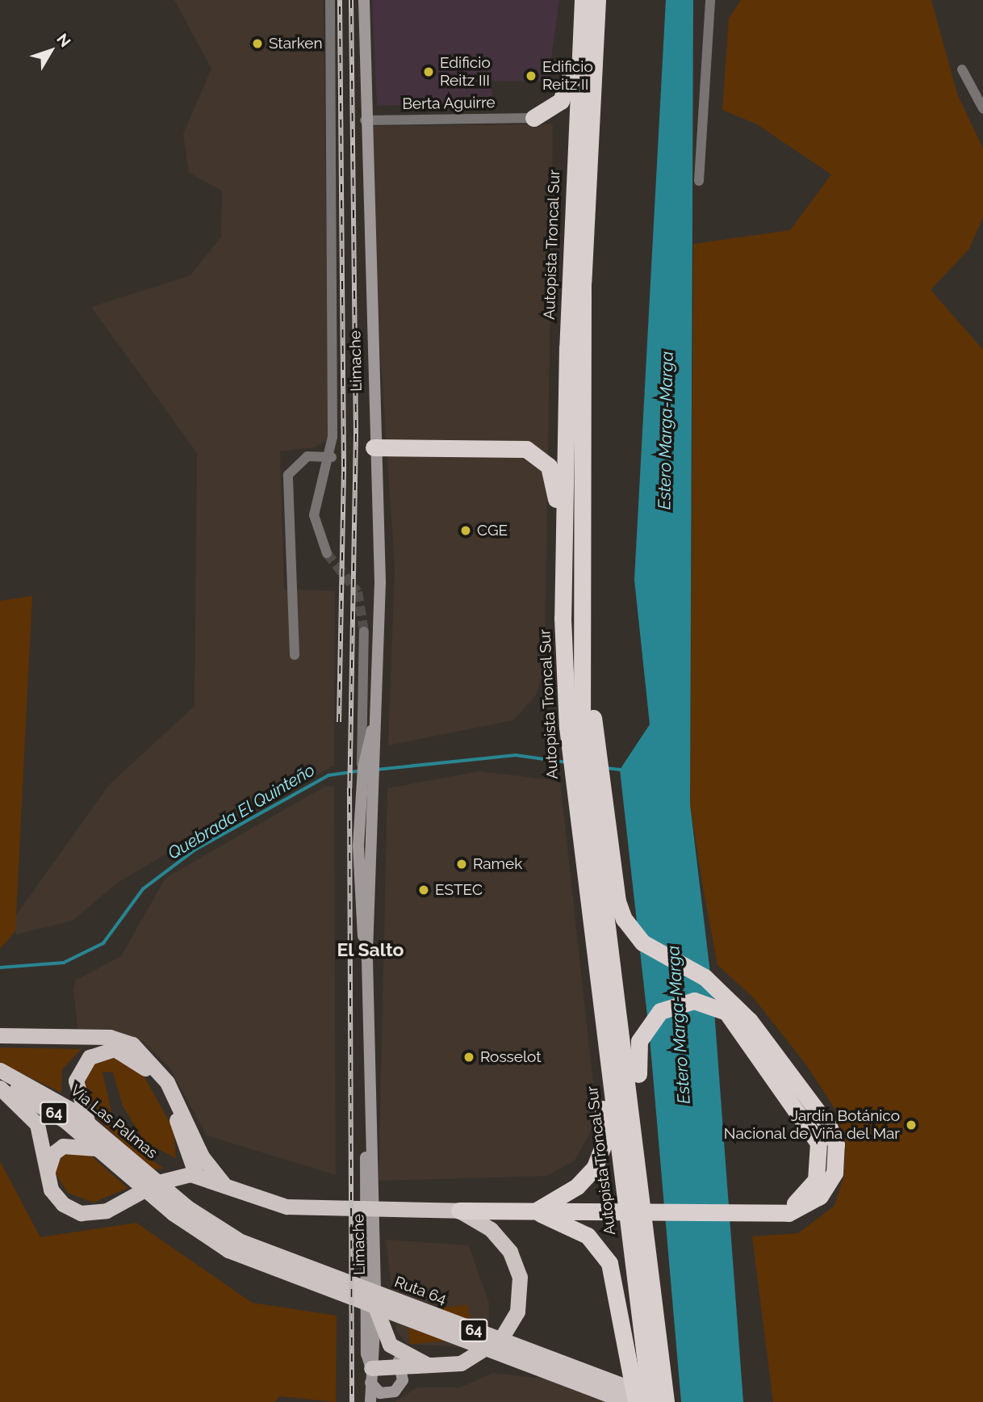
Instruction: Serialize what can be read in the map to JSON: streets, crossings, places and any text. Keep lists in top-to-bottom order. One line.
{"streets":{"highway":["Autopista Troncal Sur","64","Vía Las Palmas","Ruta 64"],"main road":["Limache"],"street":["Berta Aguirre"]},"crossings":[["Berta Aguirre","Limache"],["Vía Las Palmas","Ruta 64"]],"districts":["El Salto"],"water":["Estero Marga-Marga","Quebrada El Quinteño"],"places":["Starken","Edificio Reitz III","Edificio Reitz II","CGE","Ramek","ESTEC","Rosselot","Jardín Botánico Nacional de Viña del Mar"],"north":"top right"}
